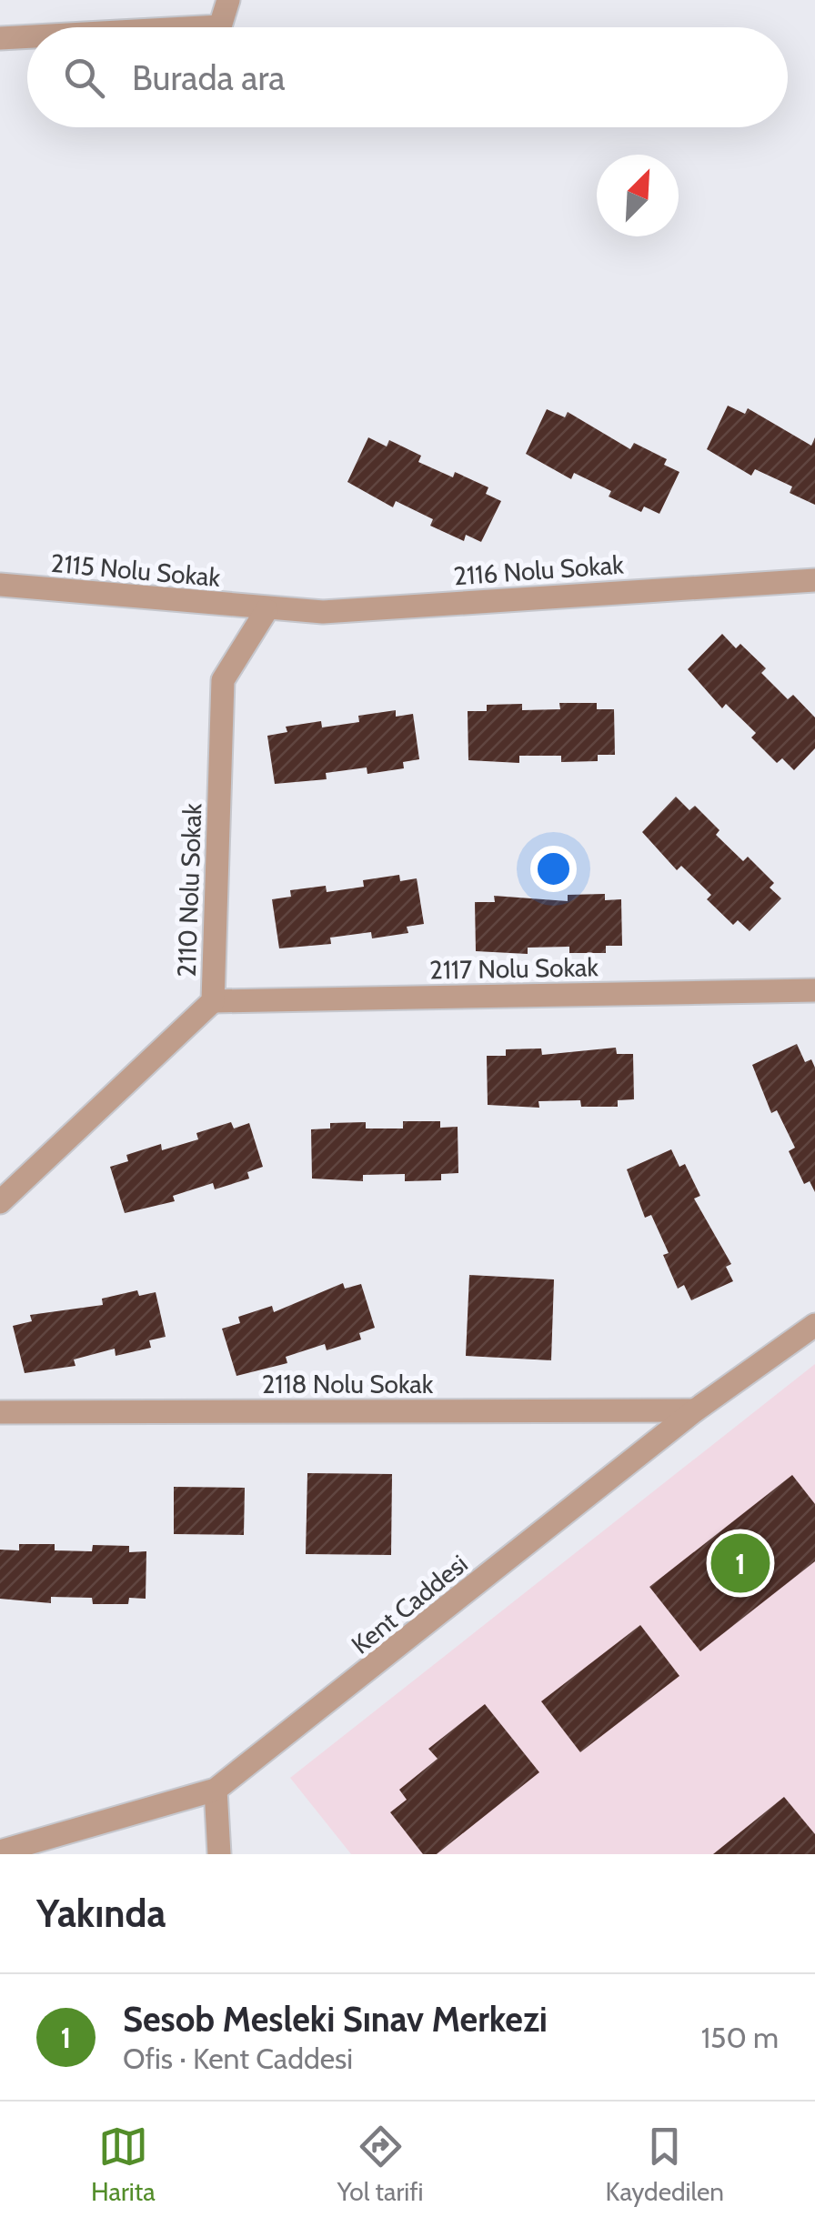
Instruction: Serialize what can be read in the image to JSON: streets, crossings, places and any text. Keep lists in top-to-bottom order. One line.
{"streets":{"street":["2115 Nolu Sokak","2116 Nolu Sokak","2110 Nolu Sokak","2117 Nolu Sokak","2118 Nolu Sokak","Kent Caddesi"]},"crossings":[["2115 Nolu Sokak","2116 Nolu Sokak"],["2115 Nolu Sokak","2110 Nolu Sokak"],["2116 Nolu Sokak","2110 Nolu Sokak"],["2110 Nolu Sokak","2117 Nolu Sokak"],["2118 Nolu Sokak","Kent Caddesi"]],"north":"top right","page":{"search":"Burada ara","pins":"1","heading":"Yakında","list":[{"mark":"1","name":"Sesob Mesleki Sınav Merkezi","note":"Ofis · Kent Caddesi","value":"150 m"}],"nav":["Harita","Yol tarifi","Kaydedilen"]}}
